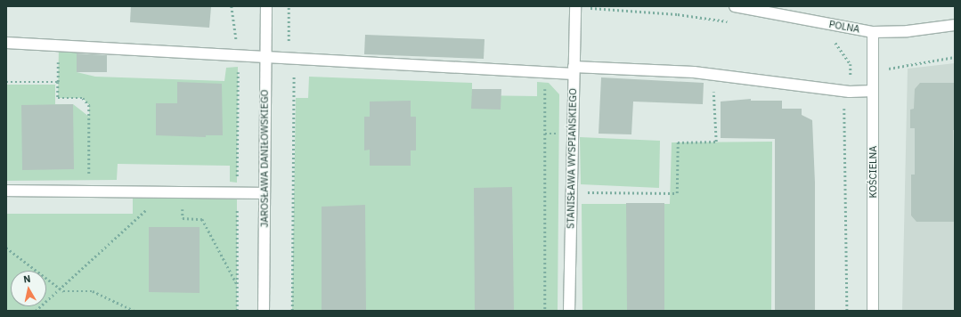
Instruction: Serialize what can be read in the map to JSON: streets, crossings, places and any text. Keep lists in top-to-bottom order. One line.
{"streets":{"street":["POLNA","JAROSŁAWA DANIŁOWSKIEGO","STANISŁAWA WYSPIAŃSKIEGO","KOŚCIELNA"]},"crossings":[["POLNA","KOŚCIELNA"]],"north":"top"}
